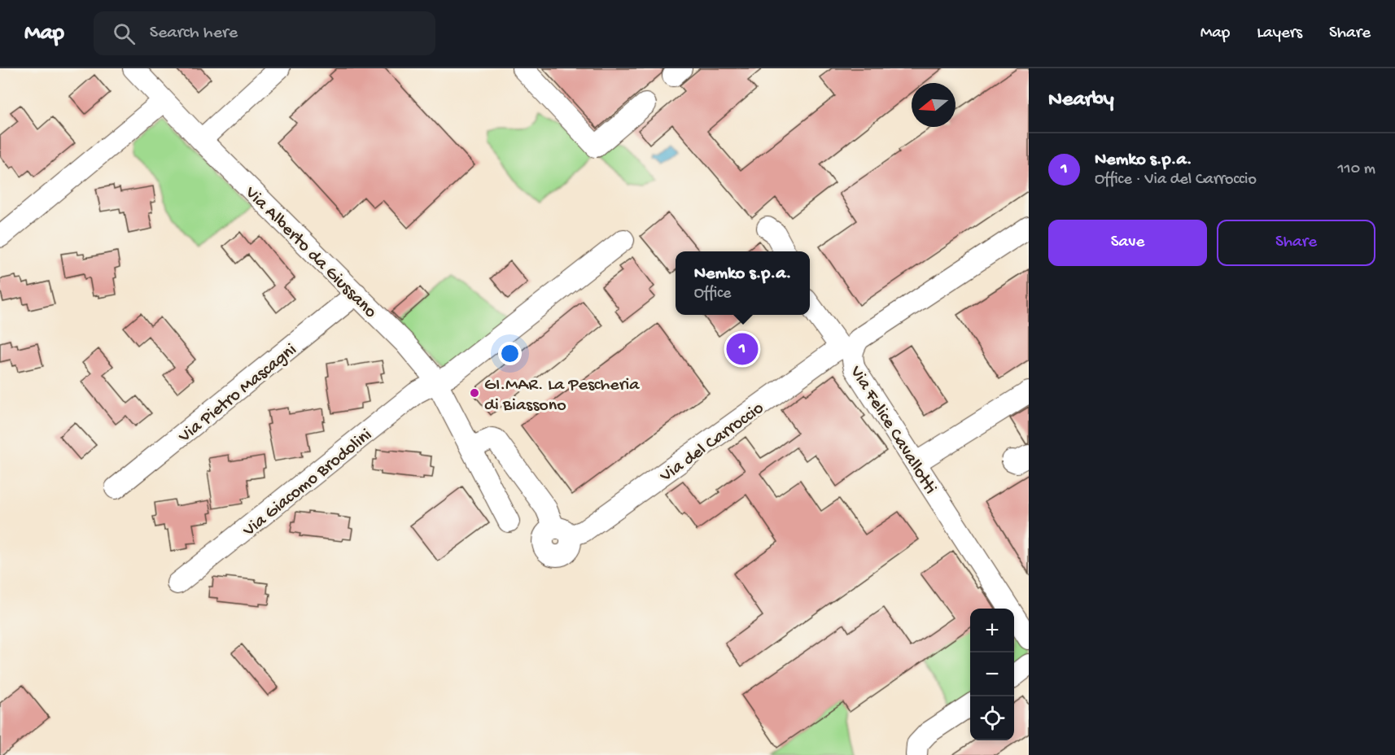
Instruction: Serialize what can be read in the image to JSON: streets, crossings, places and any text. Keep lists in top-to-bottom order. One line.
{"streets":{"street":["Via Alberto da Giussano","Via Pietro Mascagni","Via Felice Cavallotti","Via del Carroccio","Via Giacomo Brodolini"]},"crossings":[["Via Alberto da Giussano","Via Pietro Mascagni"],["Via Alberto da Giussano","Via del Carroccio"],["Via Alberto da Giussano","Via Giacomo Brodolini"],["Via Felice Cavallotti","Via del Carroccio"]],"places":["GI.MAR. La Pescheria di Biassono"],"north":"left","page":{"header":"Map","search":"Search here","nav":["Map","Layers","Share"],"heading":"Nearby","list":[{"mark":"1","name":"Nemko s.p.a.","note":"Office · Via del Carroccio","value":"110 m"}],"buttons":["Save","Share"],"popup":["Nemko s.p.a.","Office"],"pins":"1","map_buttons":["+","−"]}}
